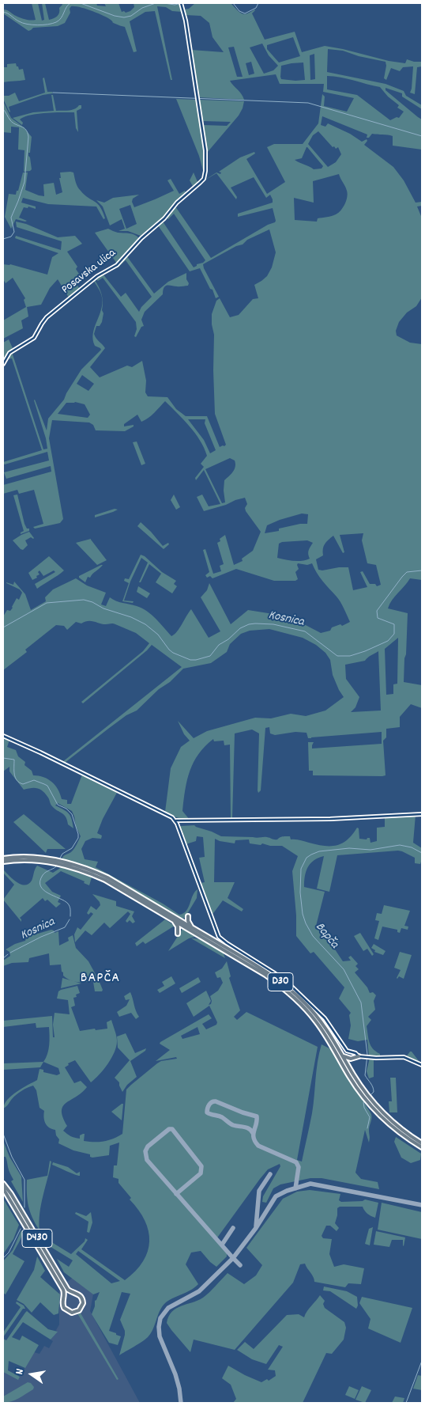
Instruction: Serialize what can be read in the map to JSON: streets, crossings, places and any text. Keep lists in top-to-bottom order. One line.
{"streets":{"main road":["Posavska ulica","D30","D430"]},"districts":["BAPČA"],"water":["Kosnica","Bapča"],"north":"left"}
